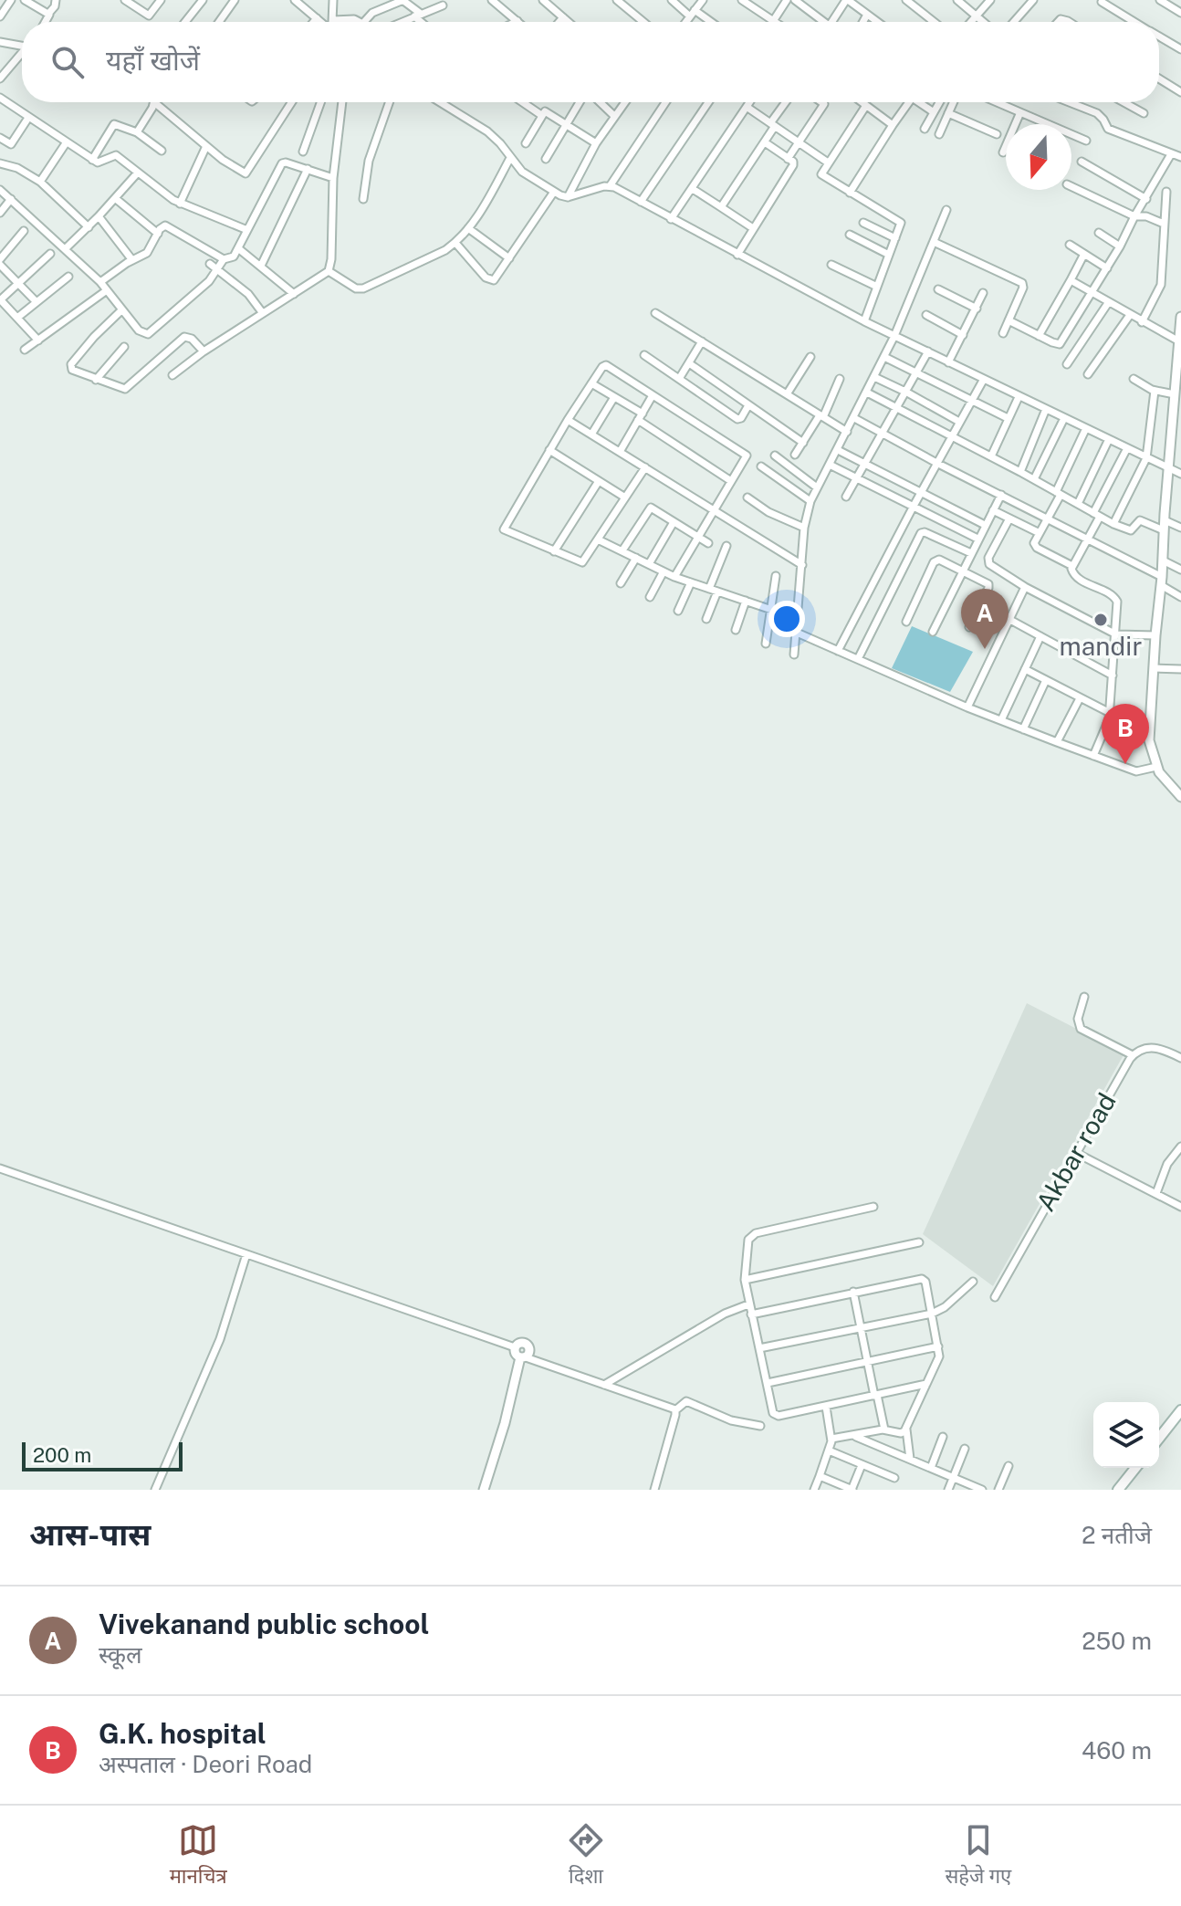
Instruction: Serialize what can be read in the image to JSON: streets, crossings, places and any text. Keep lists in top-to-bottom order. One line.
{"streets":{"street":["Akbar road"]},"places":["mandir"],"scale_bar":"200 m","north":"bottom","page":{"search":"यहाँ खोजें","pins":["A","B"],"scale":"200 m","heading":["आस-पास","2 नतीजे"],"list":[{"mark":"A","name":"Vivekanand public school","note":"स्कूल","value":"250 m"},{"mark":"B","name":"G.K. hospital","note":"अस्पताल · Deori Road","value":"460 m"}],"nav":["मानचित्र","दिशा","सहेजे गए"]}}
